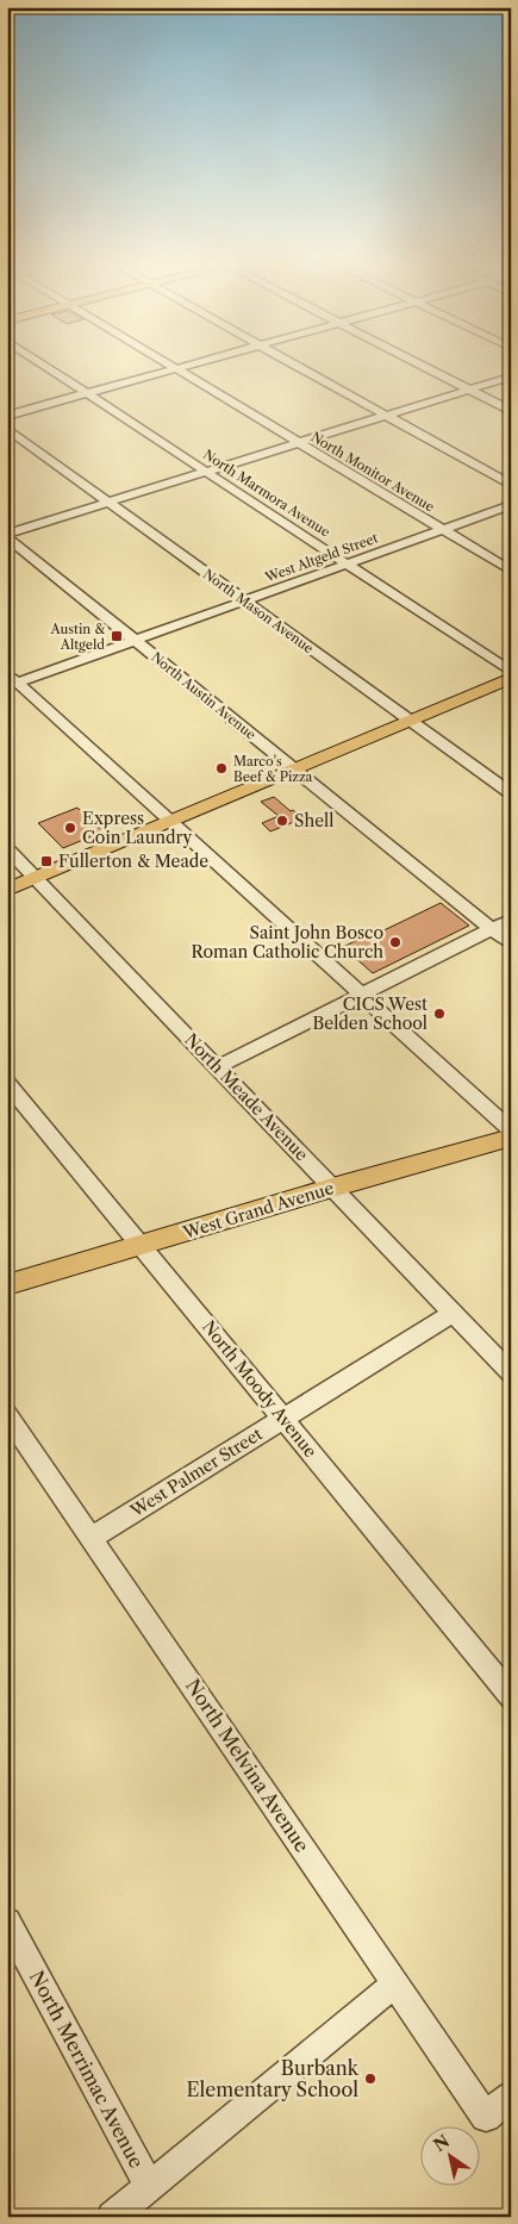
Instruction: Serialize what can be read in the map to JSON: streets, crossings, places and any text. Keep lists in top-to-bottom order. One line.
{"streets":{"main road":["West Grand Avenue"],"street":["North Monitor Avenue","North Marmora Avenue","West Altgeld Street","North Mason Avenue","North Austin Avenue","North Meade Avenue","North Moody Avenue","West Palmer Street","North Melvina Avenue","North Merrimac Avenue"]},"crossings":[["North Monitor Avenue","West Altgeld Street"],["North Marmora Avenue","West Altgeld Street"],["West Altgeld Street","North Mason Avenue"],["West Altgeld Street","North Austin Avenue"],["North Meade Avenue","West Grand Avenue"],["North Meade Avenue","West Palmer Street"],["West Grand Avenue","North Moody Avenue"],["North Moody Avenue","West Palmer Street"],["West Palmer Street","North Melvina Avenue"]],"places":{"transit":["Austin & Altgeld","Fullerton & Meade"],"other":["Marco's Beef & Pizza","Shell","Express Coin Laundry","Saint John Bosco Roman Catholic Church","CICS West Belden School","Burbank Elementary School"]},"north":"top left"}
